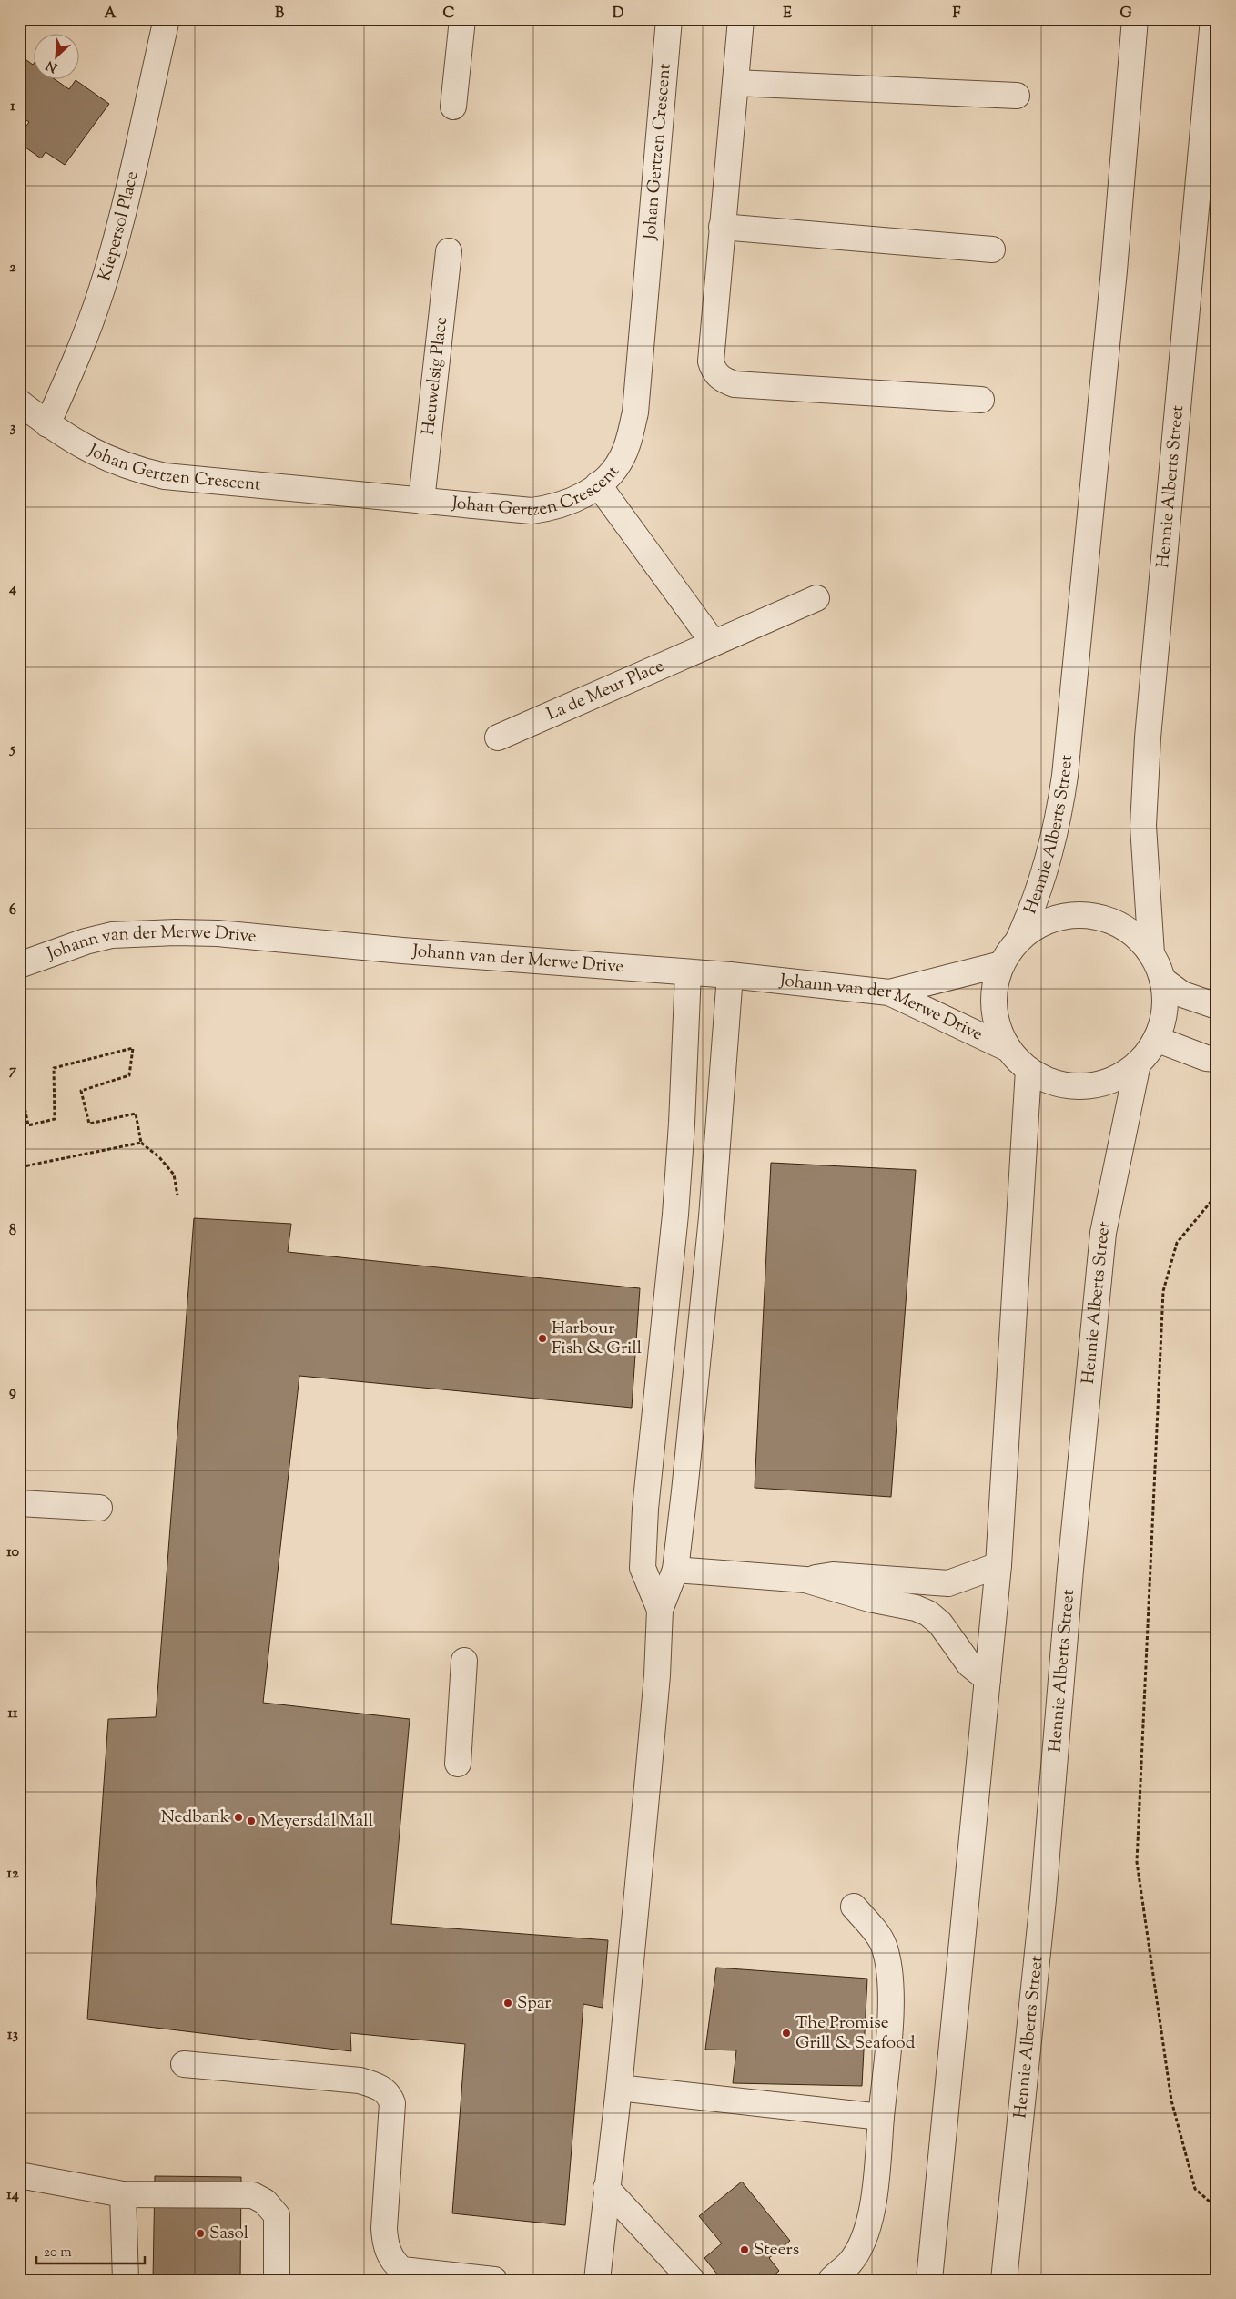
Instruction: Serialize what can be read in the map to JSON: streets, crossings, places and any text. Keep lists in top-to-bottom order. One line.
{"streets":{"street":["Johan Gertzen Crescent","Kiepersol Place","Heuwelsig Place","Hennie Alberts Street","La de Meur Place","Johann van der Merwe Drive"]},"crossings":[["Johan Gertzen Crescent","Kiepersol Place"],["Johan Gertzen Crescent","Heuwelsig Place"],["Hennie Alberts Street","Johann van der Merwe Drive"]],"places":["Harbour Fish & Grill","Nedbank","Meyersdal Mall","Spar","The Promise Grill & Seafood","Sasol","Steers"],"scale_bar":"20 m","north":"bottom left","grid":{"columns":["A","B","C","D","E","F","G"],"rows":["1","2","3","4","5","6","7","8","9","10","11","12","13","14"]}}
